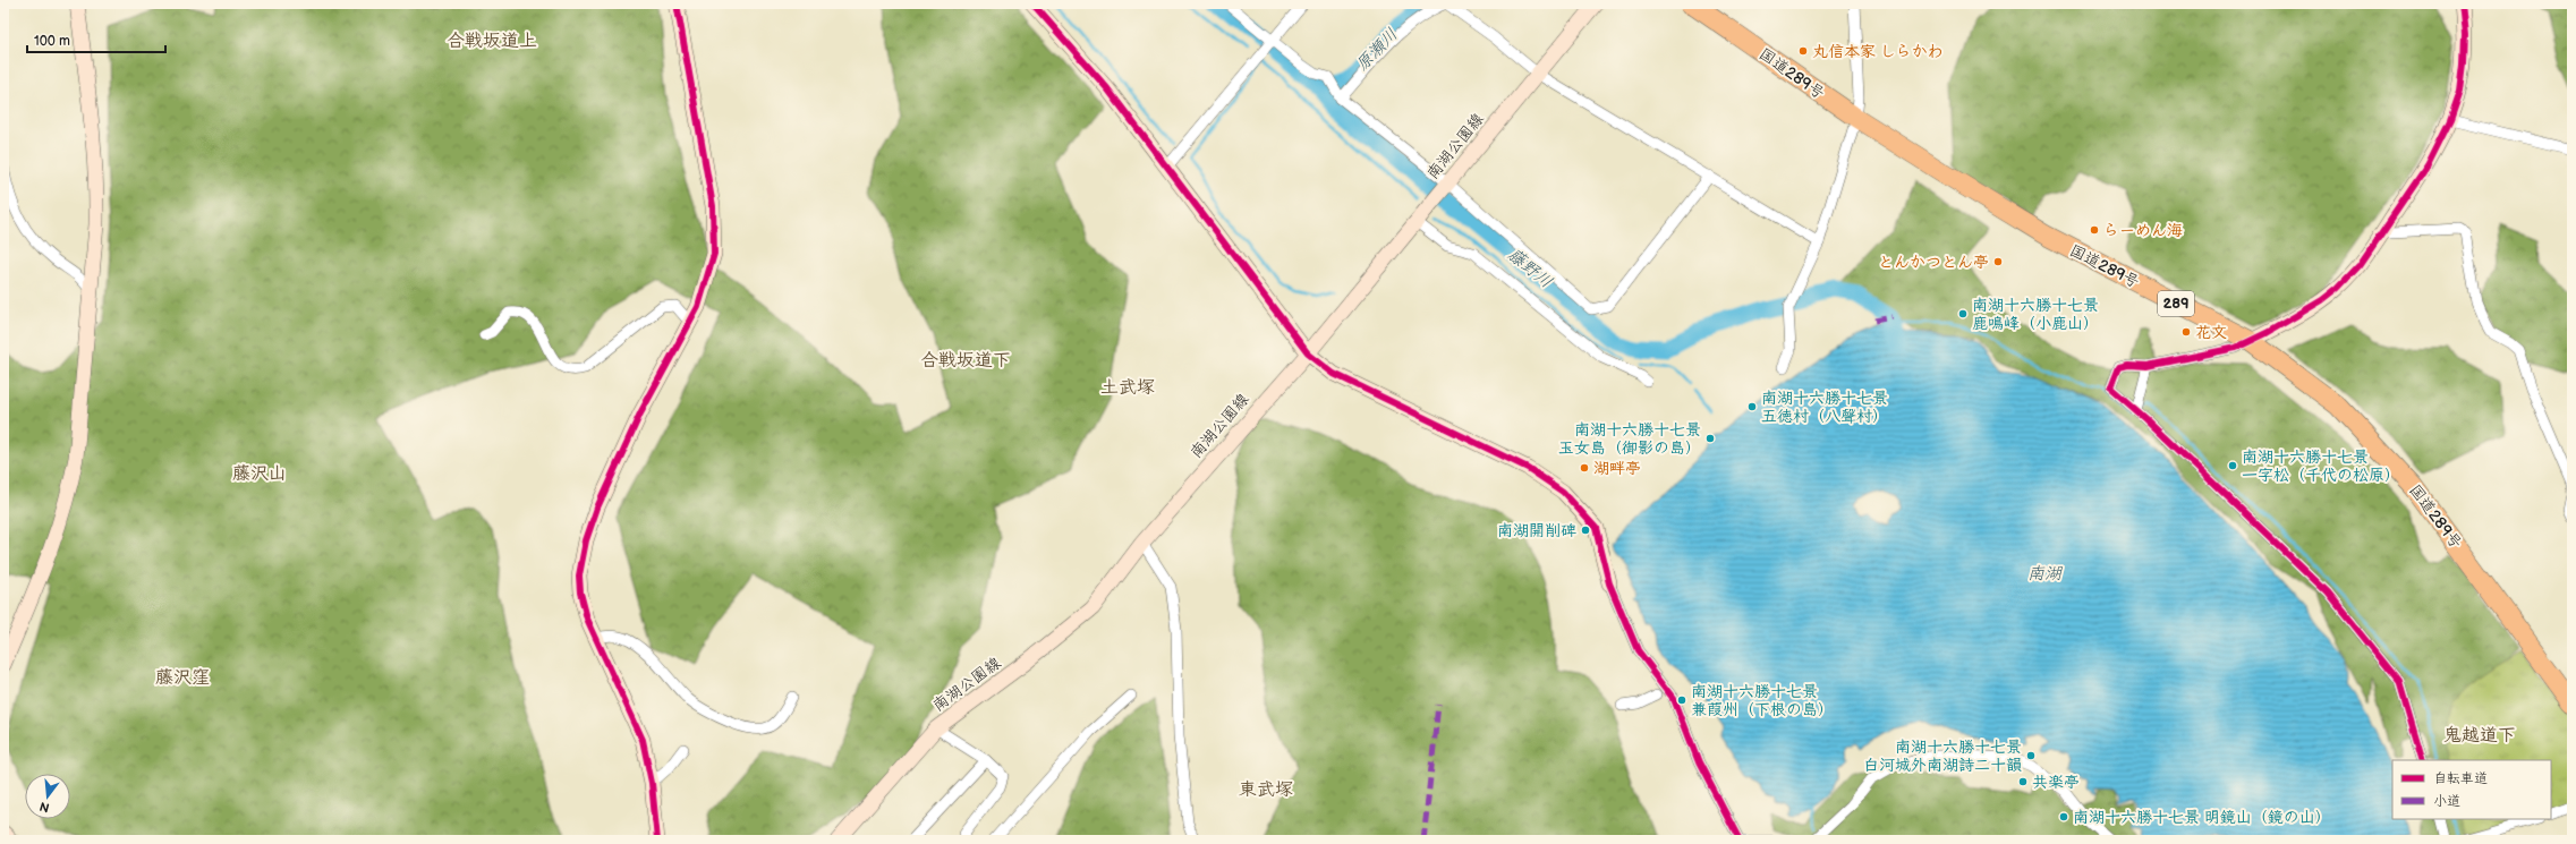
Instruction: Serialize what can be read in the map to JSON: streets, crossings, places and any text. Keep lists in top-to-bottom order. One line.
{"streets":{"highway":["国道289号","289"],"street":["南湖公園線"]},"districts":["合戦坂道上","合戦坂道下","土武塚","藤沢山","藤沢窪","鬼越道下","東武塚"],"water":["原瀬川","藤野川","南湖"],"places":["丸信本家 しらかわ","らーめん海","とんかつとん亭","南湖十六勝十七景 鹿鳴峰（小鹿山）","花文","南湖十六勝十七景 五徳村（八聲村）","南湖十六勝十七景 玉女島（御影の島）","南湖十六勝十七景 一字松（千代の松原）","湖畔亭","南湖開削碑","南湖十六勝十七景 兼葭州（下根の島）","南湖十六勝十七景 白河城外南湖詩二十韻","共楽亭","南湖十六勝十七景 明鏡山（鏡の山）"],"legend":["自転車道","小道"],"scale_bar":"100 m","north":"bottom"}
